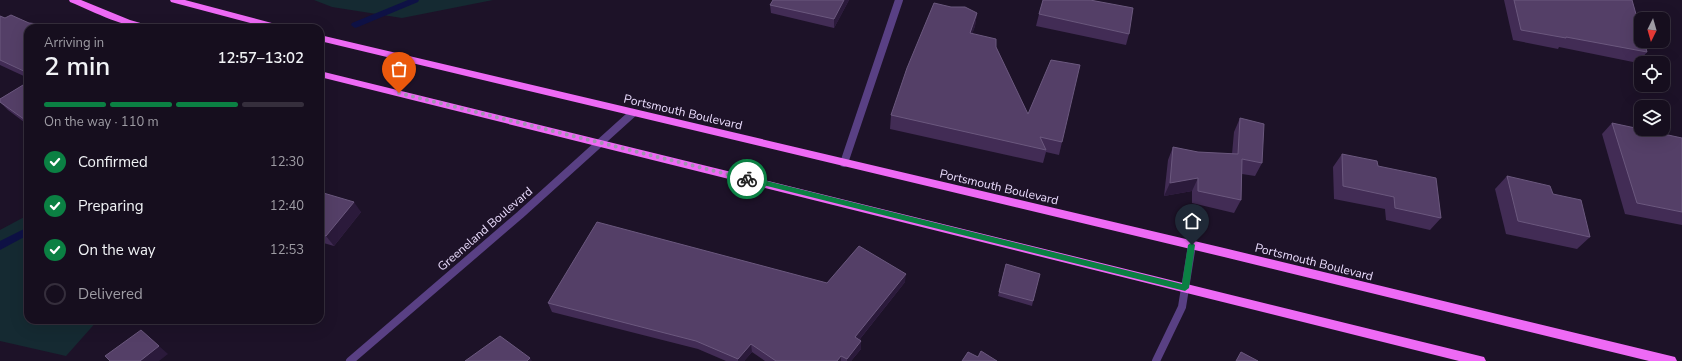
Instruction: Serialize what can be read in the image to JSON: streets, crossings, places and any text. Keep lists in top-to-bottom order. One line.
{"streets":{"main road":["Portsmouth Boulevard"],"street":["Greeneland Boulevard"]},"crossings":[["Portsmouth Boulevard","Greeneland Boulevard"]],"north":"bottom","page":{"heading":["2 min","Arriving in","12:57–13:02"],"bar":"On the way · 110 m","list":[["Confirmed","12:30"],["Preparing","12:40"],["On the way","12:53"],"Delivered"]}}
